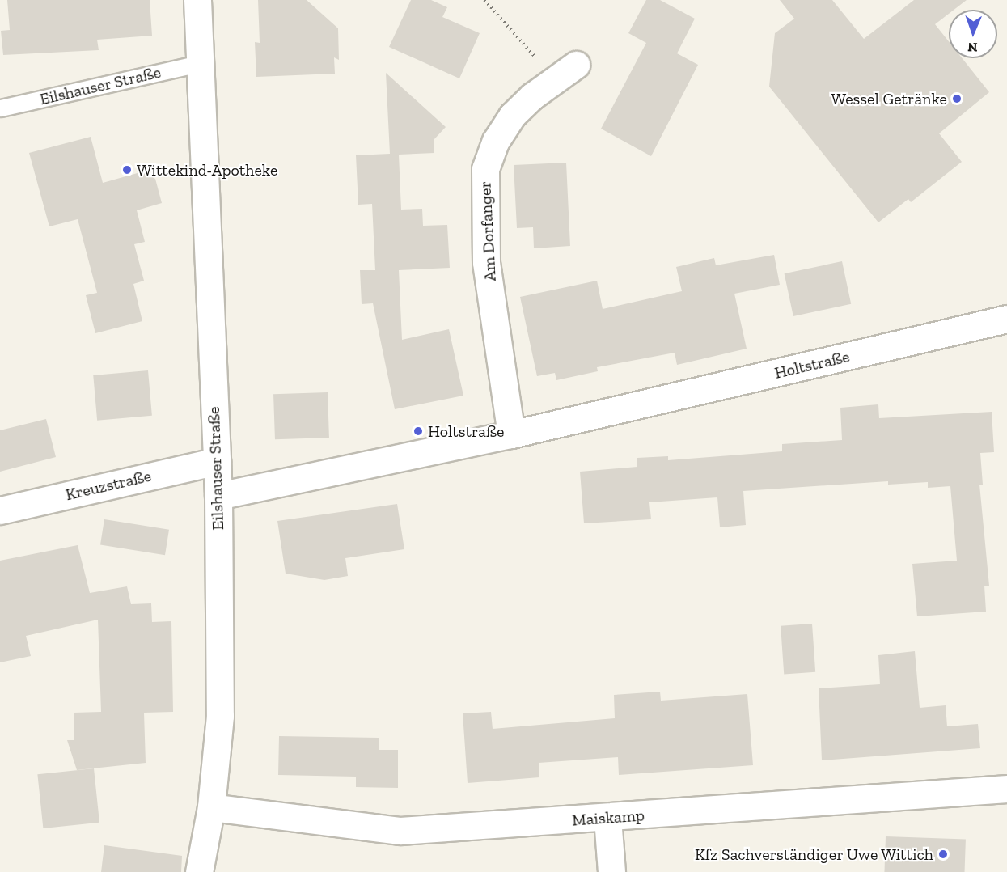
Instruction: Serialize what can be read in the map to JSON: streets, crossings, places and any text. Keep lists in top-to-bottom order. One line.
{"streets":{"street":["Eilshauser Straße","Am Dorfanger","Holtstraße","Kreuzstraße","Maiskamp"]},"crossings":[["Eilshauser Straße","Holtstraße"],["Eilshauser Straße","Kreuzstraße"],["Eilshauser Straße","Maiskamp"],["Am Dorfanger","Holtstraße"]],"places":["Wessel Getränke","Wittekind-Apotheke","Holtstraße","Kfz Sachverständiger Uwe Wittich"],"north":"bottom"}
